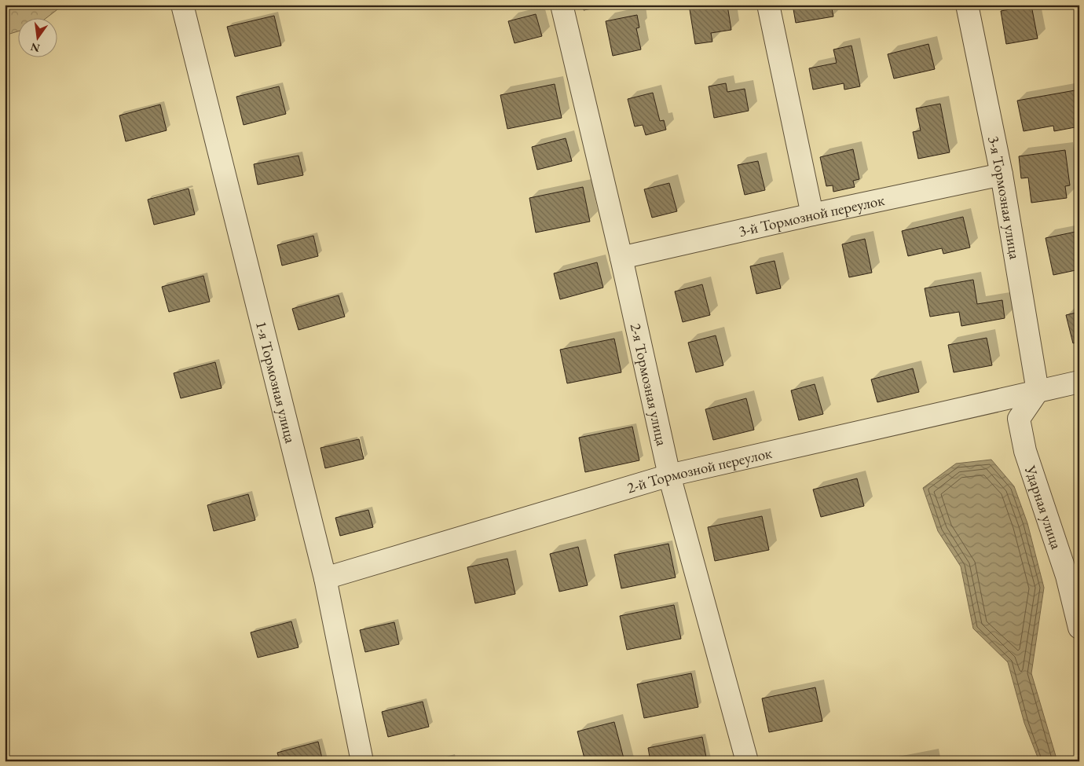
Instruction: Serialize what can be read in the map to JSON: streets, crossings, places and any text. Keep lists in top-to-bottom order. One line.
{"streets":{"street":["3-я Тормозная улица","3-й Тормозной переулок","1-я Тормозная улица","2-я Тормозная улица","2-й Тормозной переулок","Ударная улица"]},"crossings":[["3-я Тормозная улица","3-й Тормозной переулок"],["3-я Тормозная улица","2-й Тормозной переулок"],["3-я Тормозная улица","Ударная улица"],["3-й Тормозной переулок","2-я Тормозная улица"],["1-я Тормозная улица","2-й Тормозной переулок"],["2-я Тормозная улица","2-й Тормозной переулок"],["2-й Тормозной переулок","Ударная улица"]],"north":"bottom"}
